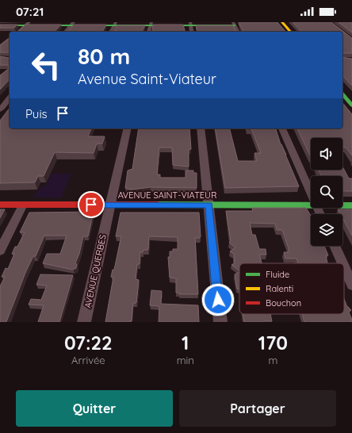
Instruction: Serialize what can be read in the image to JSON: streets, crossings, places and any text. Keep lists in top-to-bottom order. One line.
{"streets":{"street":["AVENUE SAINT-VIATEUR","AVENUE QUERBES"]},"crossings":[["AVENUE SAINT-VIATEUR","AVENUE QUERBES"]],"legend":["Fluide","Ralenti","Bouchon"],"page":{"status":"07:21","turn":["80 m","Avenue Saint-Viateur"],"then":"Puis","eta":["07:22","Arrivée","1","min","170","m"],"buttons":["Quitter","Partager"]}}
